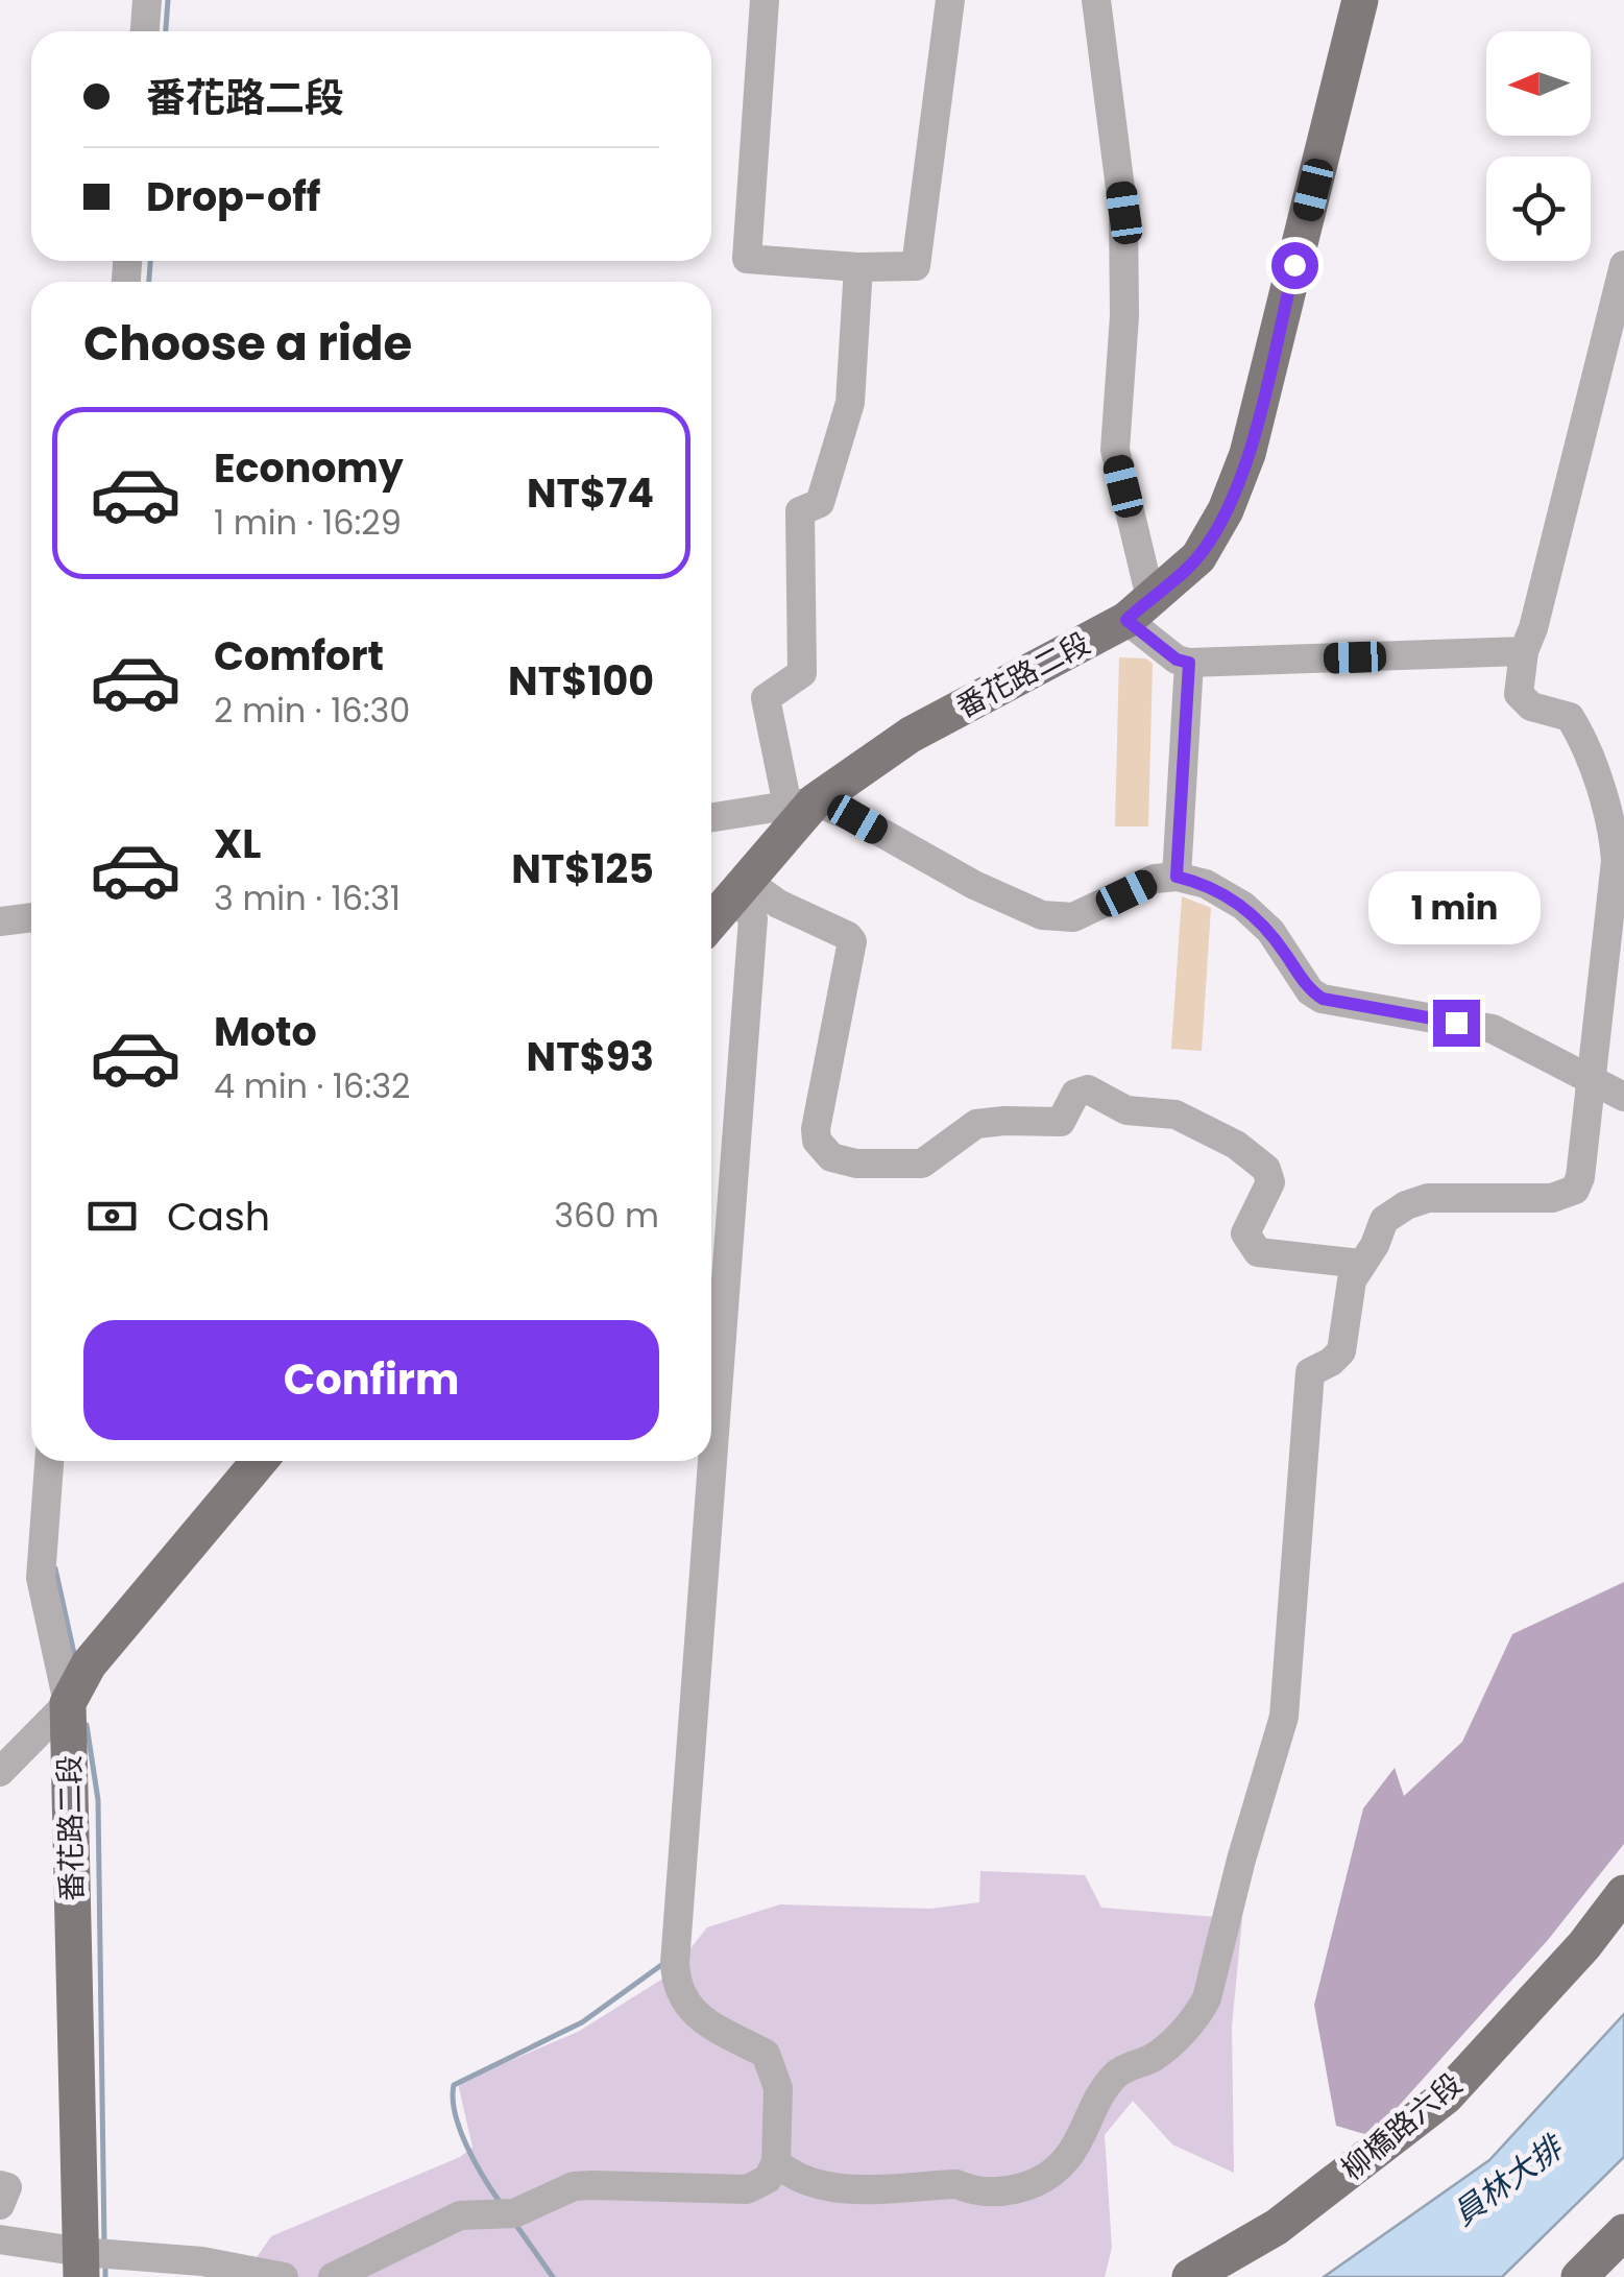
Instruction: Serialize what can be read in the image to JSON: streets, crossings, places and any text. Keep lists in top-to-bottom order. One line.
{"streets":{"main road":["番花路二段","柳橋路六段"]},"water":["員林大排"],"north":"left","page":{"banner":["番花路二段","Drop-off"],"heading":"Choose a ride","list":[{"name":"Economy","note":"1 min · 16:29","value":"NT$74"},{"name":"Comfort","note":"2 min · 16:30","value":"NT$100"},{"name":"XL","note":"3 min · 16:31","value":"NT$125"},{"name":"Moto","note":"4 min · 16:32","value":"NT$93"}],"bubble":"1 min","pay":["Cash","360 m"],"buttons":"Confirm"}}
